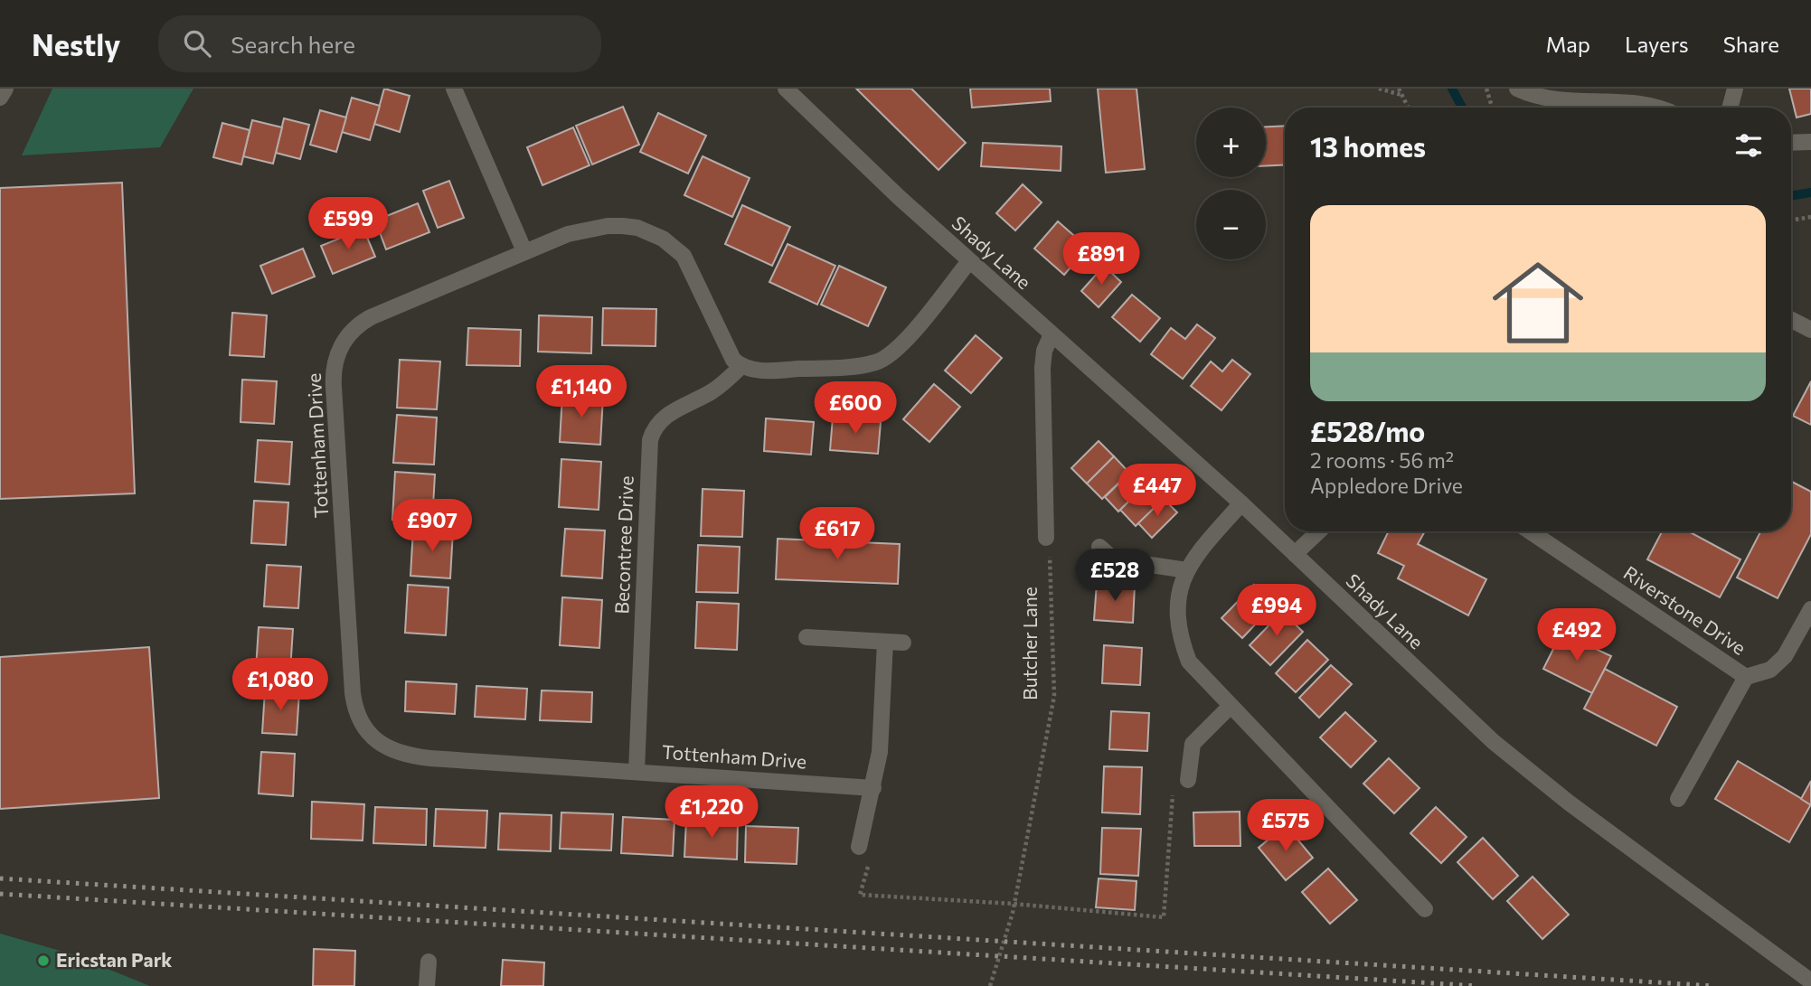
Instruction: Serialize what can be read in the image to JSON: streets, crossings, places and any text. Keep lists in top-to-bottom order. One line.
{"streets":{"street":["Shady Lane","Tottenham Drive","Becontree Drive","Riverstone Drive"],"path":["Butcher Lane"]},"crossings":[["Tottenham Drive","Becontree Drive"]],"places":["Ericstan Park"],"page":{"header":"Nestly","search":"Search here","nav":["Map","Layers","Share"],"map_buttons":["+","−"],"heading":"13 homes","list":[{"name":"£528/mo","note":"2 rooms · 56 m² · Appledore Drive"}],"price":["£599","£891","£1,140","£600","£447","£907","£617","£528","£994","£492","£1,080","£1,220","£575"]}}
